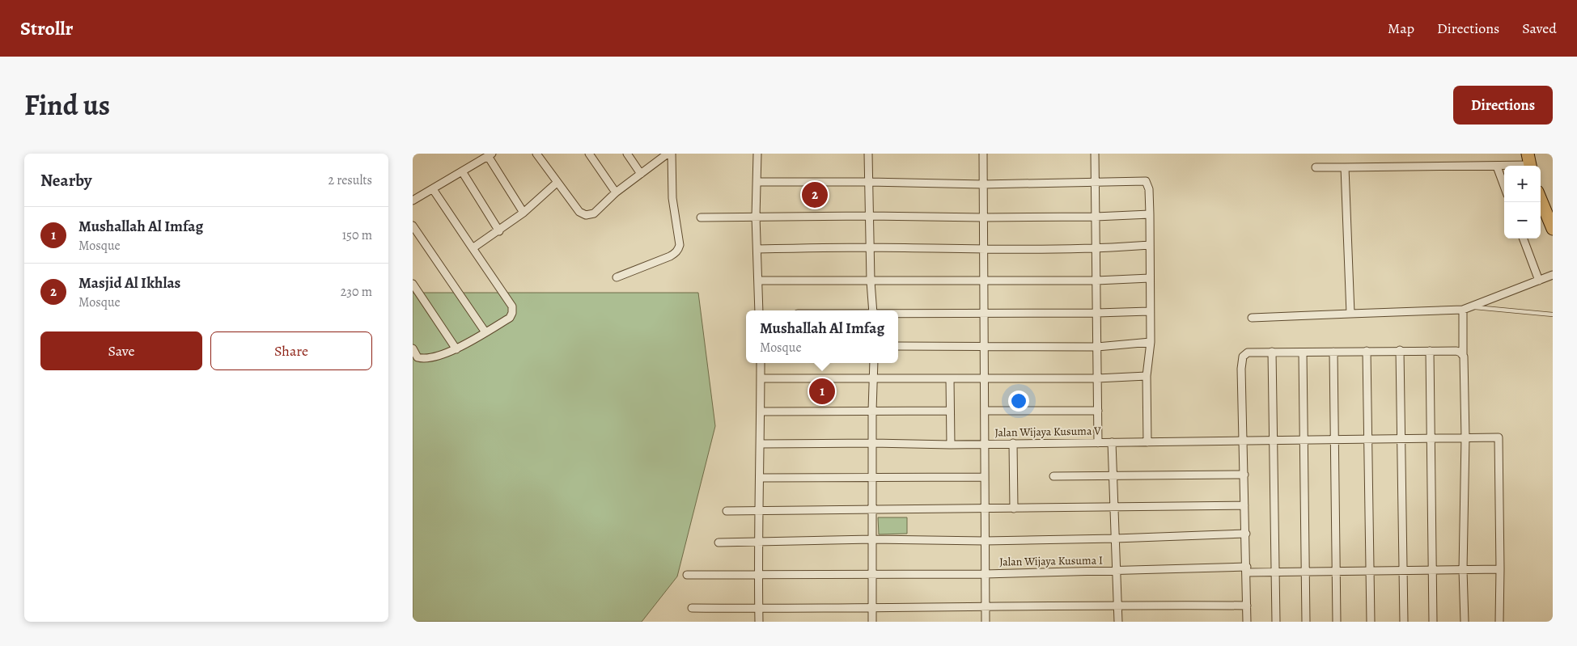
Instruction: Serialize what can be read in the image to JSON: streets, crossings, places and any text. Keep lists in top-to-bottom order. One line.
{"streets":{"street":["Jalan Wijaya Kusuma V","Jalan Wijaya Kusuma I"]},"crossings":[["Jalan Wijaya Kusuma V","Jalan Wijaya Kusuma I"]],"page":{"header":"Strollr","nav":["Map","Directions","Saved"],"title":"Find us","buttons":["Directions",["Save","Share"]],"heading":["Nearby","2 results"],"map_buttons":["+","−"],"pins":["2","1"],"list":[{"mark":"1","name":"Mushallah Al Imfag","note":"Mosque","value":"150 m"},{"mark":"2","name":"Masjid Al Ikhlas","note":"Mosque","value":"230 m"}],"popup":["Mushallah Al Imfag","Mosque"]}}
